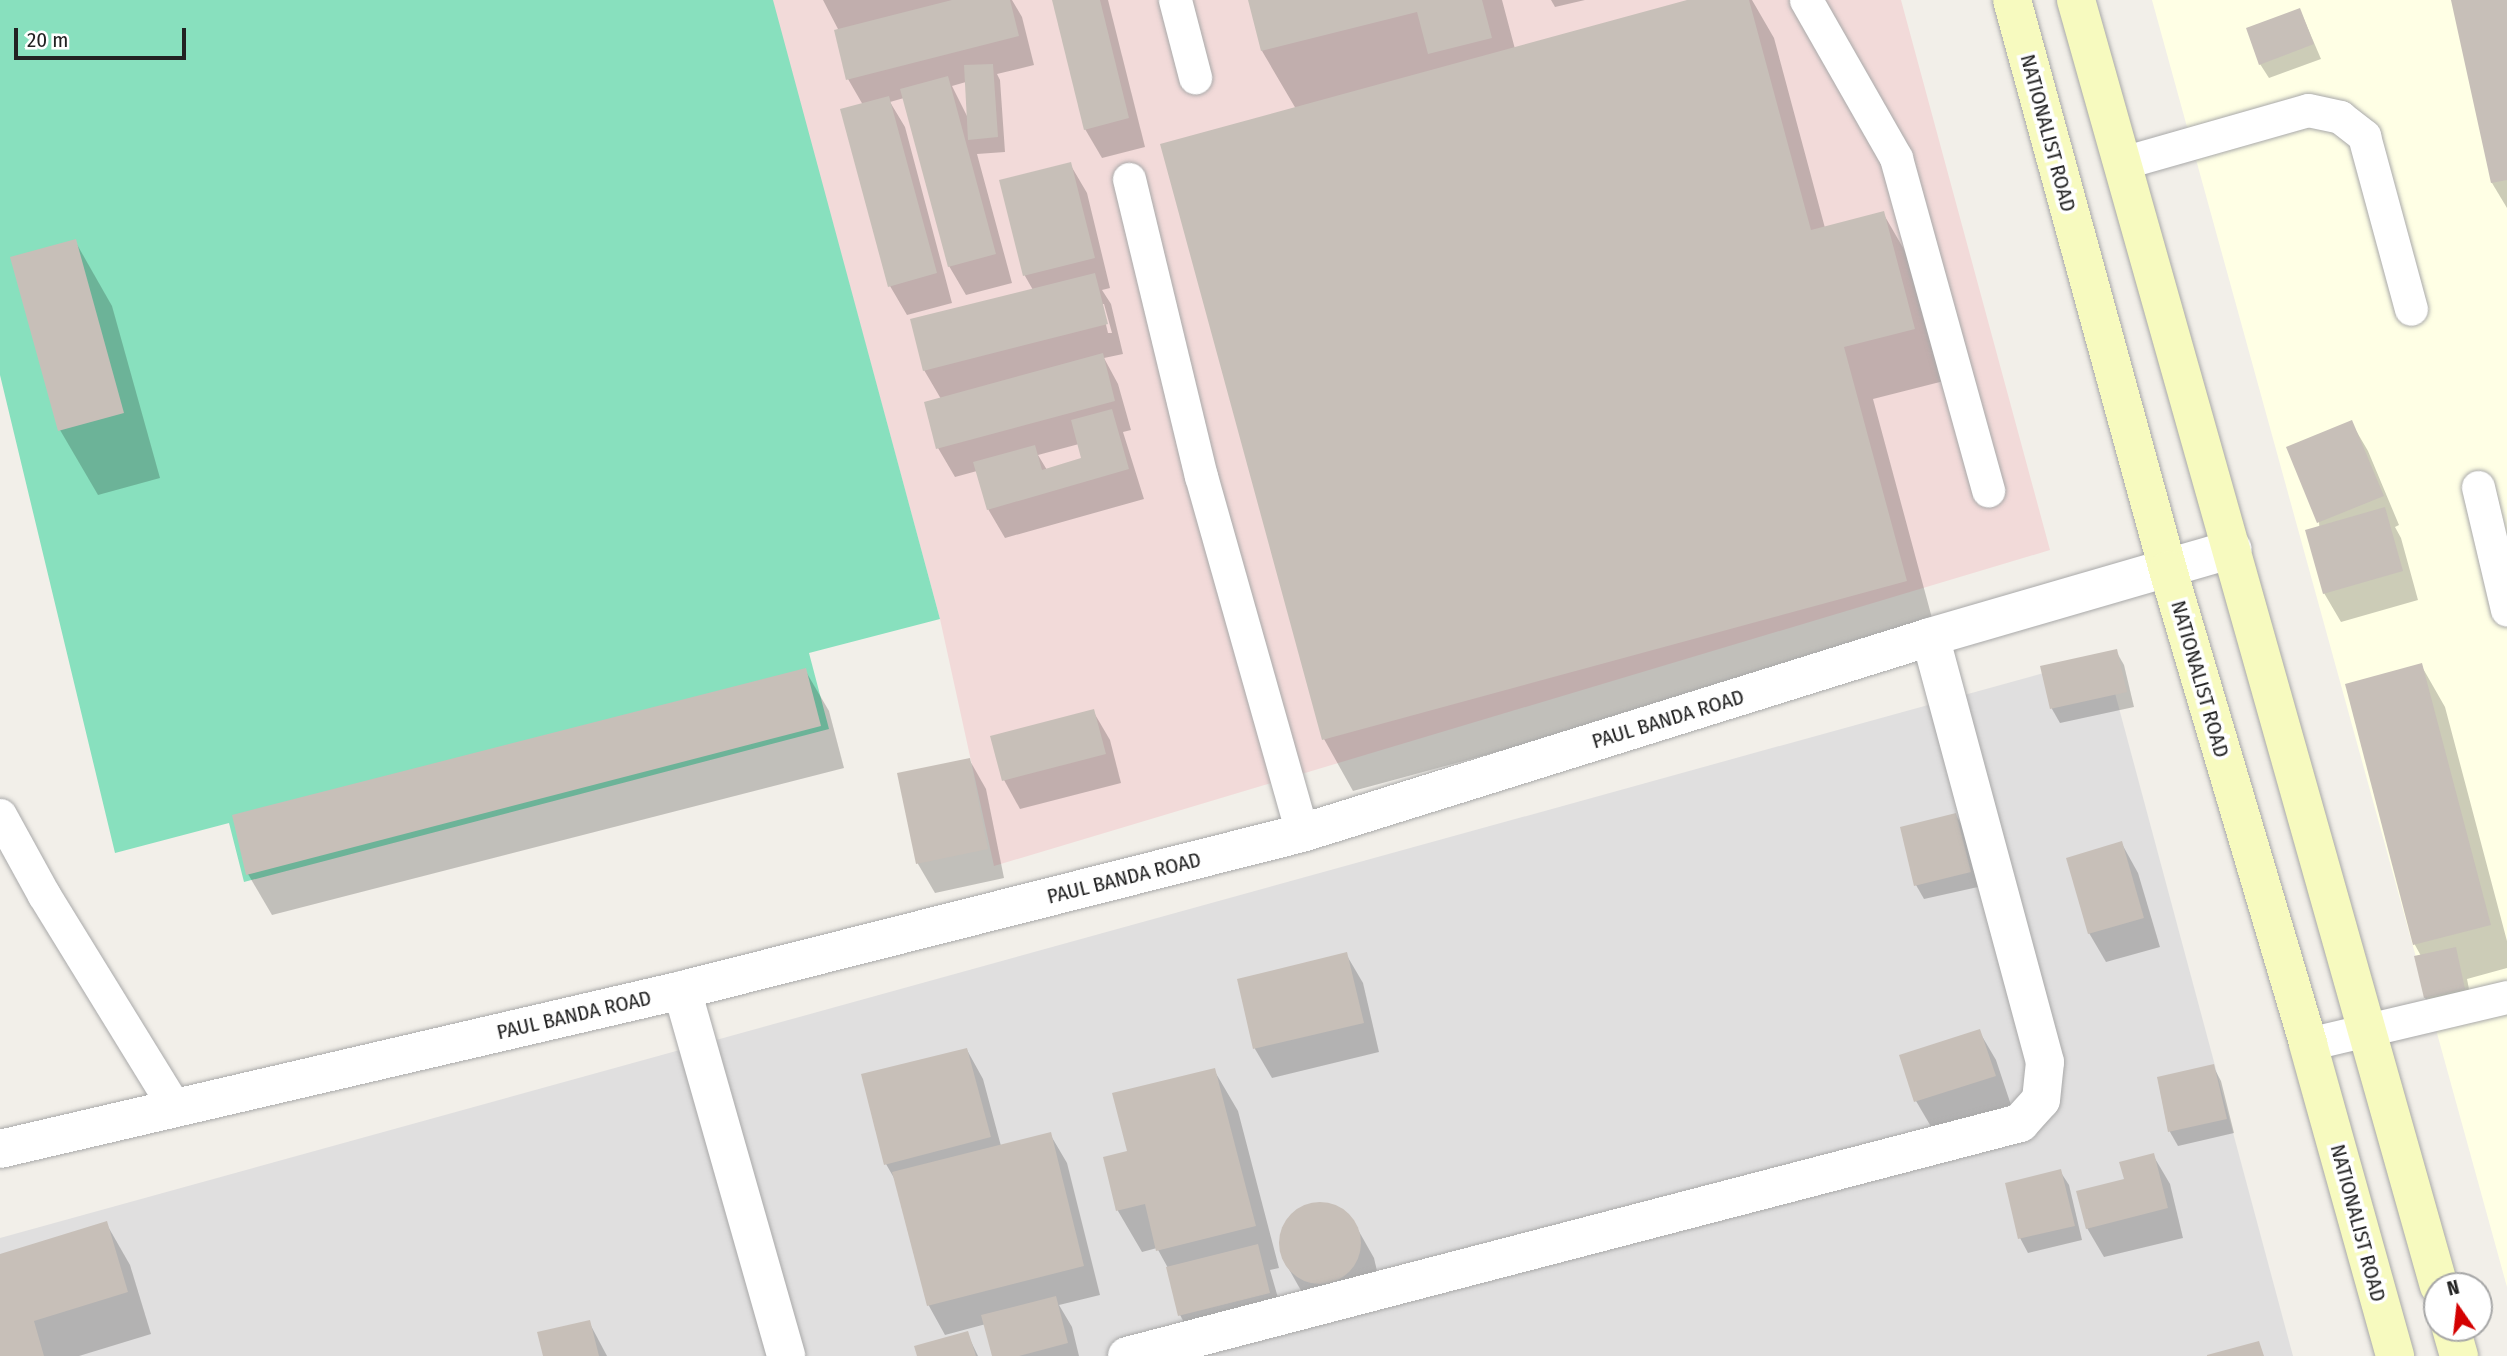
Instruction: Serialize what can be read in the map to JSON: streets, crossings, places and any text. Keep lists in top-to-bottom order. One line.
{"streets":{"main road":["NATIONALIST ROAD"],"street":["PAUL BANDA ROAD"]},"crossings":[["NATIONALIST ROAD","PAUL BANDA ROAD"]],"scale_bar":"20 m","north":"top"}
